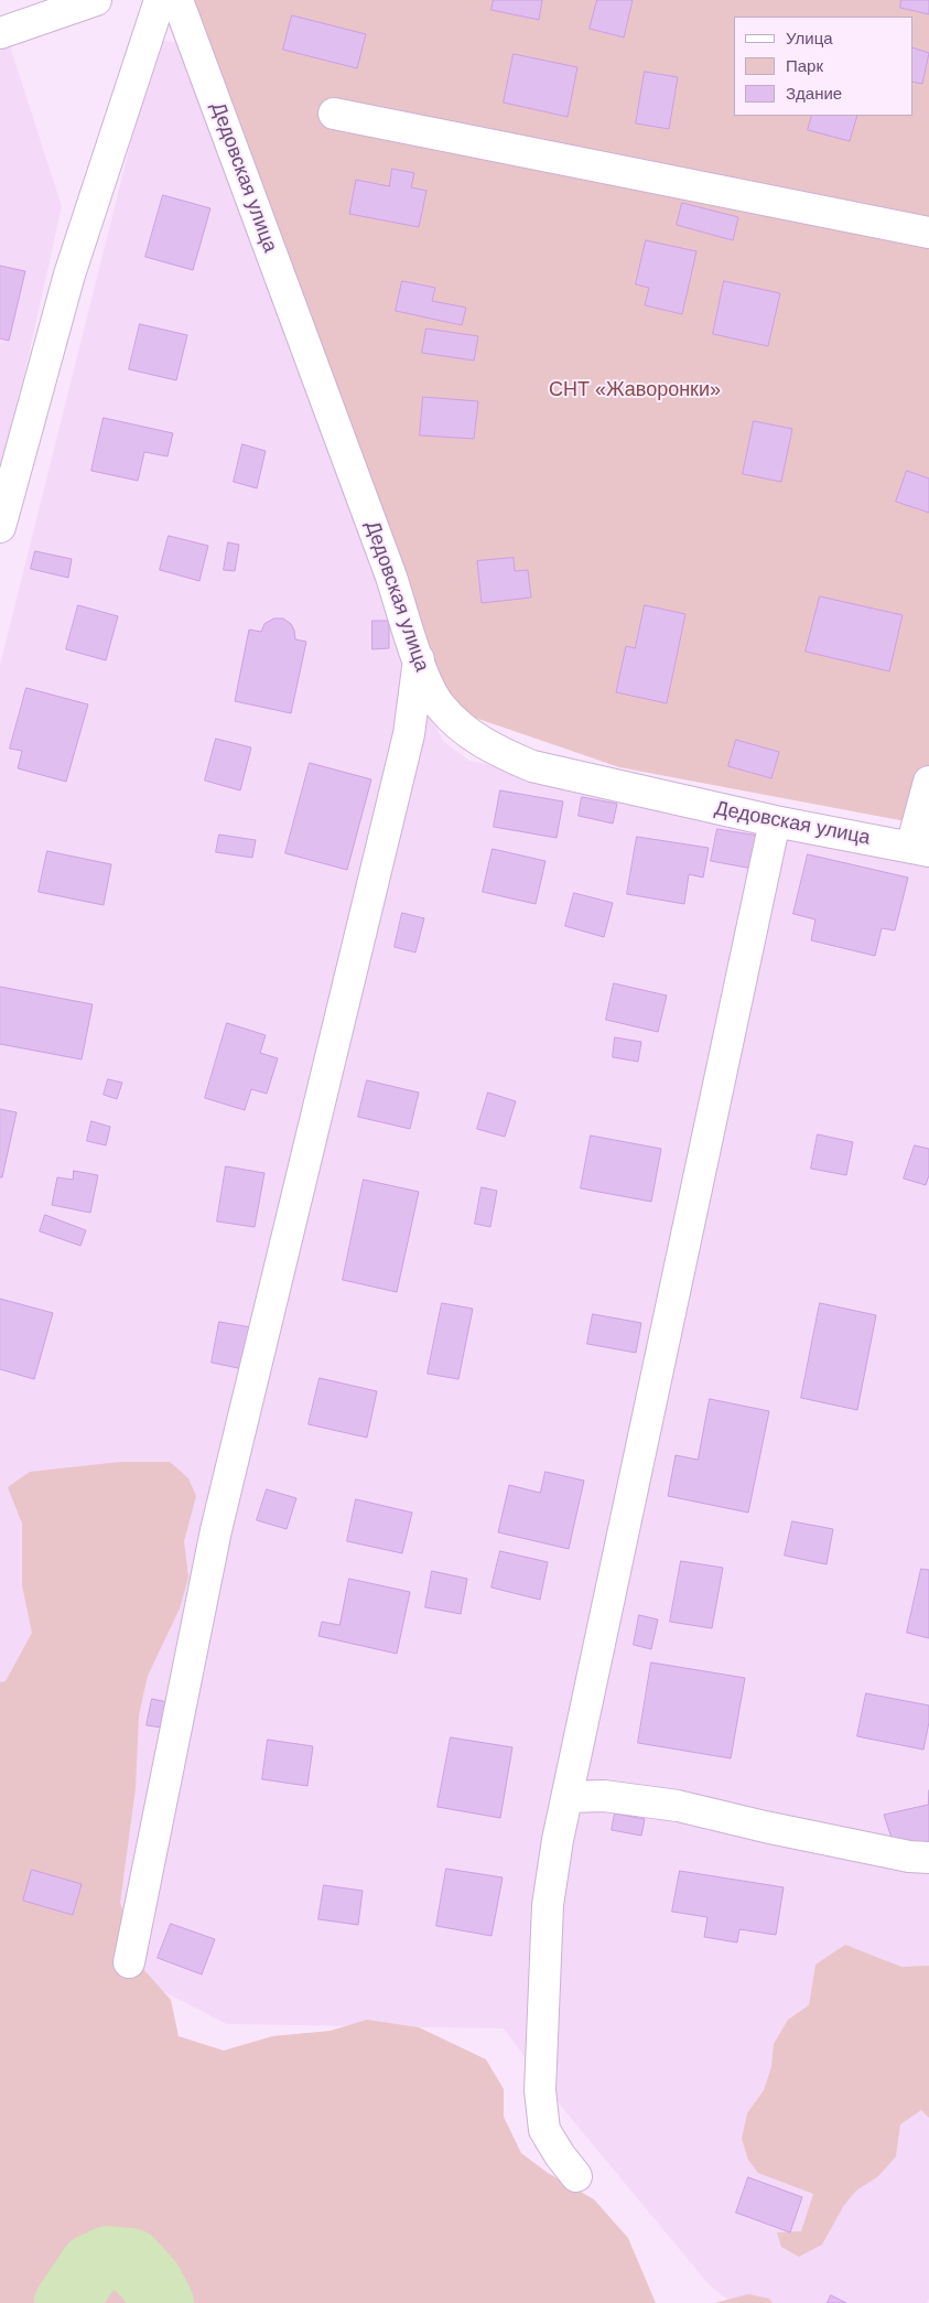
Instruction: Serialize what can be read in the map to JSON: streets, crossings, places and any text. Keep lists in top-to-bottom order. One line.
{"streets":{"street":["Дедовская улица"]},"parks":["СНТ «Жаворонки»"],"legend":["Улица","Парк","Здание"]}
